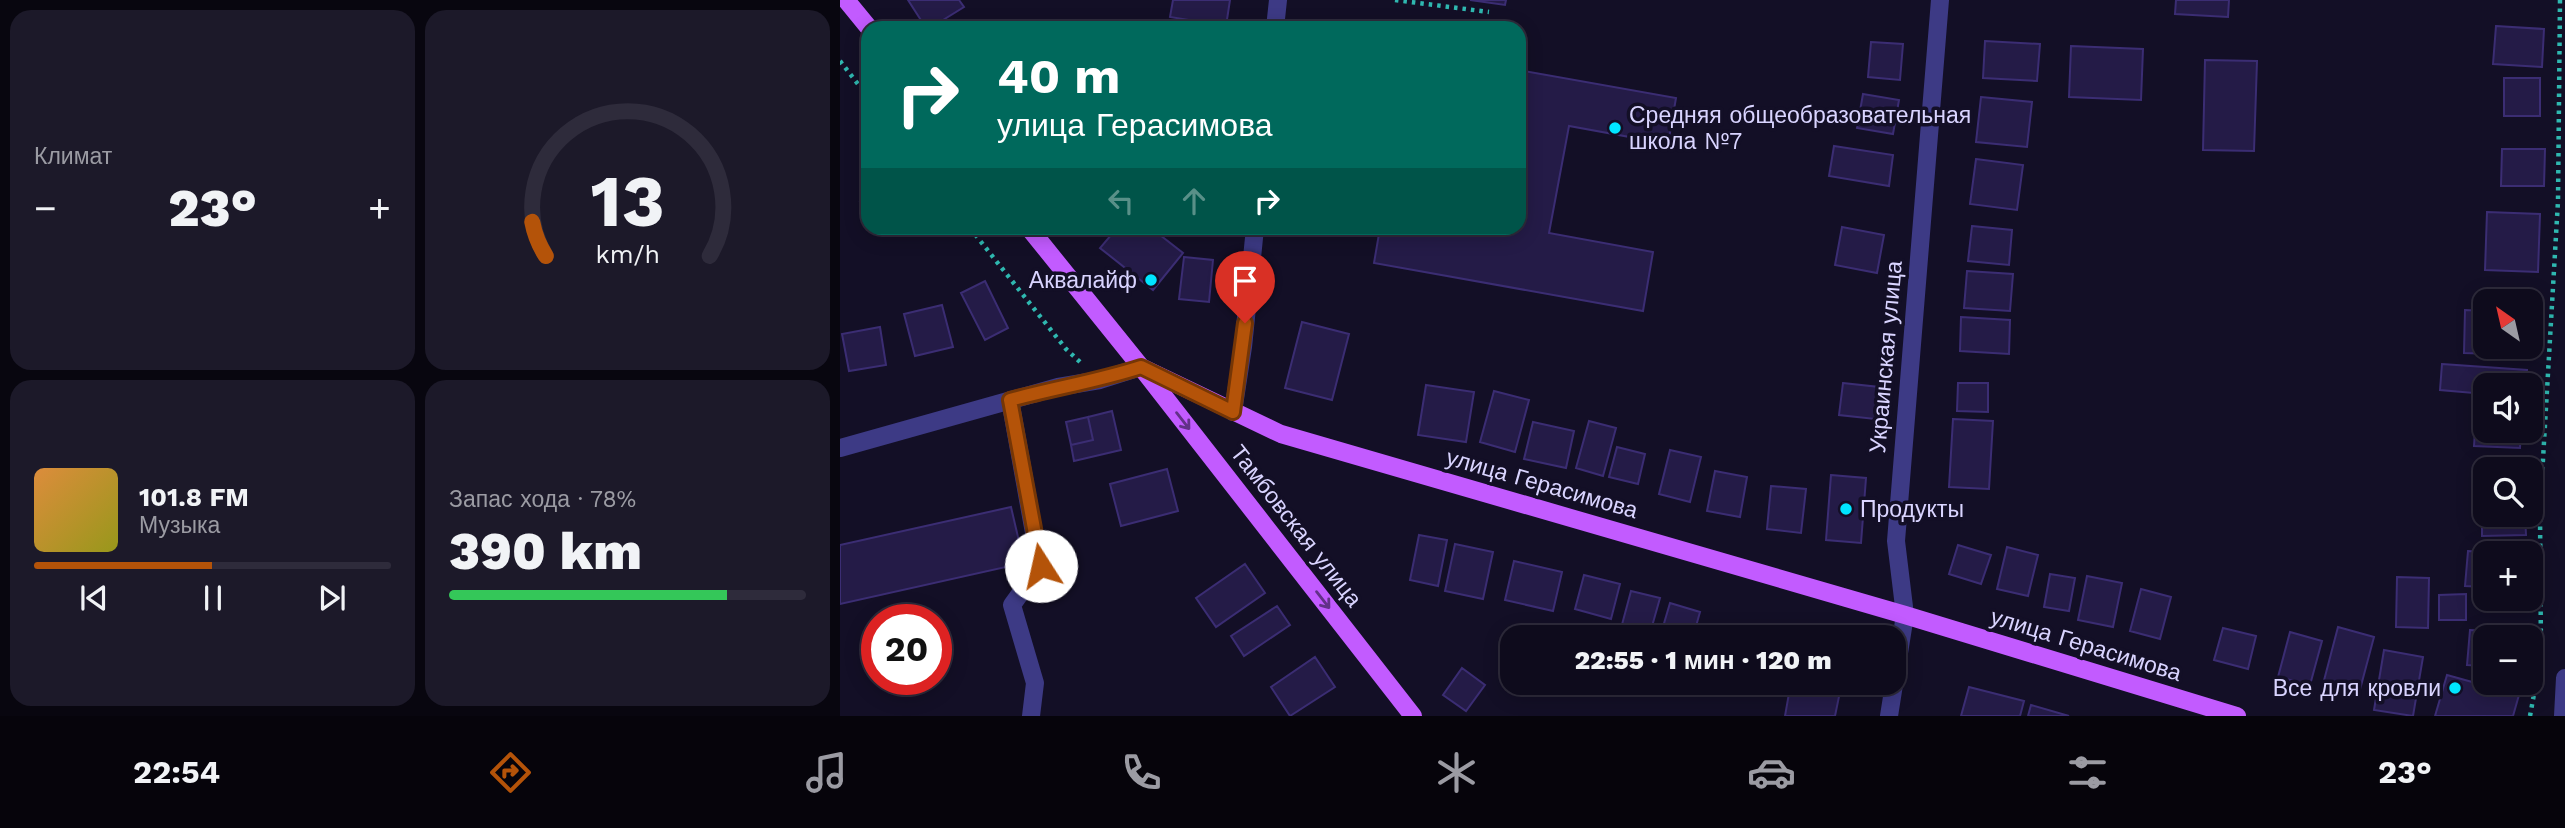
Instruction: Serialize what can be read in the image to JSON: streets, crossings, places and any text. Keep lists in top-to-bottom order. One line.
{"streets":{"main road":["улица Герасимова","Тамбовская улица"],"street":["Украинская улица"]},"crossings":[["Украинская улица","улица Герасимова"],["улица Герасимова","Тамбовская улица"]],"one_way":["Тамбовская улица"],"places":["Средняя общеобразовательная школа №7","Аквалайф","Продукты","Все для кровли"],"north":"top left","page":{"tile":["Климат",["Запас хода · 78%","390 km"]],"turn":["40 m","улица Герасимова"],"heat":["−","23°","+"],"map_buttons":["+","−"],"song":["101.8 FM","Музыка"],"limit":"20","trip":"22:55 · 1 мин · 120 m","tabs":["22:54","23°"],"gauge":["13","km/h"]}}
